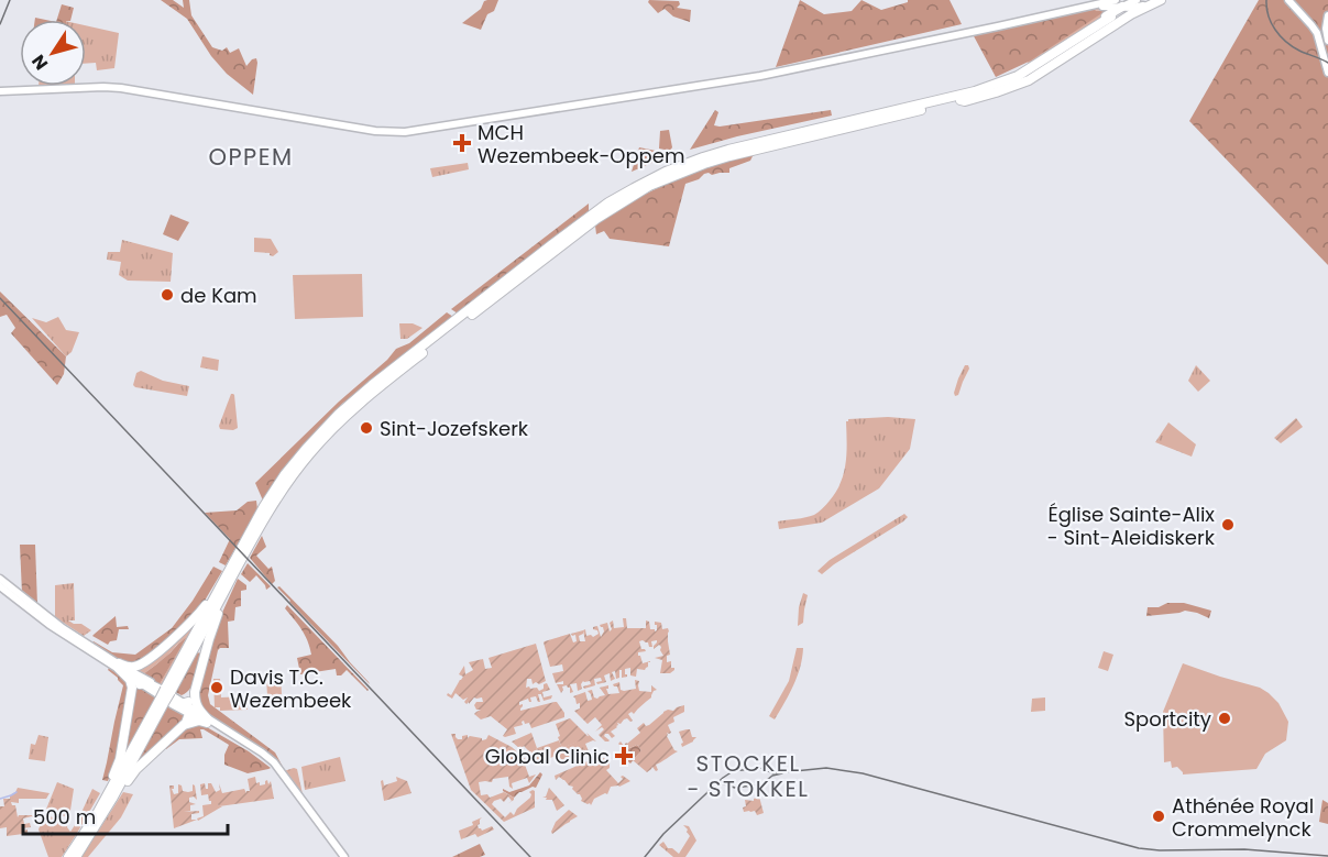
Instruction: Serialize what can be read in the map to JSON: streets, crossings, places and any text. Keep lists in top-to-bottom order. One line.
{"districts":["OPPEM","STOCKEL - STOKKEL"],"places":{"health":["MCH Wezembeek-Oppem","Global Clinic"],"other":["de Kam","Sint-Jozefskerk","Église Sainte-Alix - Sint-Aleidiskerk","Davis T.C. Wezembeek","Sportcity","Athénée Royal Crommelynck"]},"scale_bar":"500 m","north":"bottom left"}
